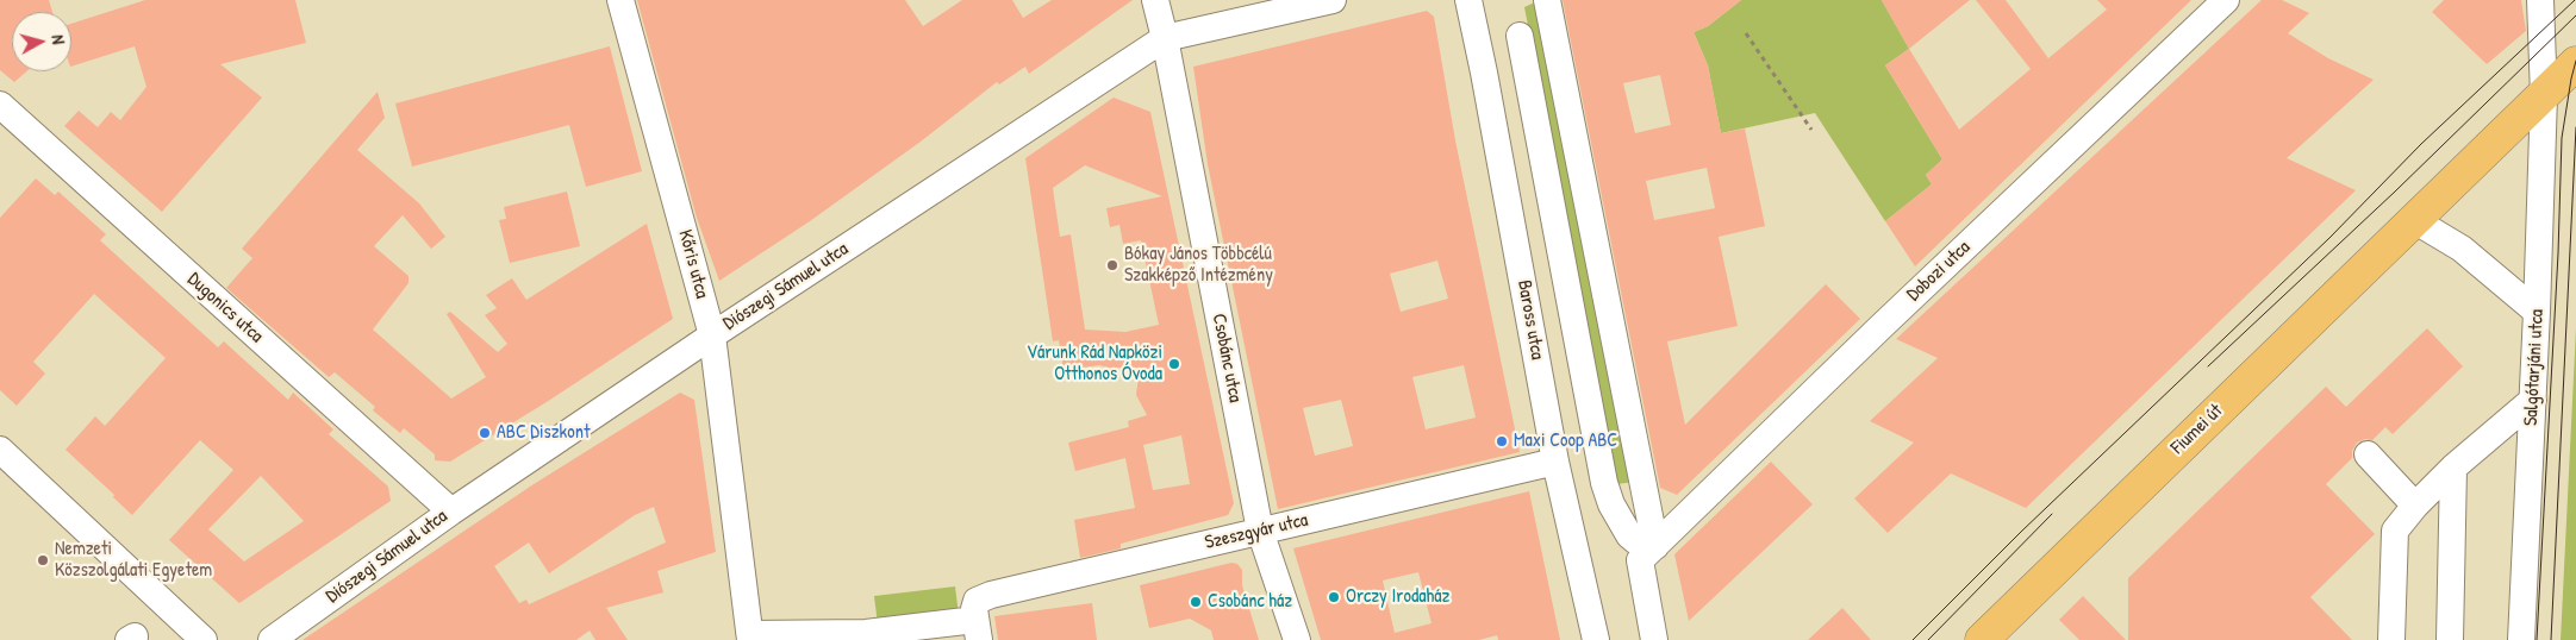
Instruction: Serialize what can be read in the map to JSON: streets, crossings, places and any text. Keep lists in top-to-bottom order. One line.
{"streets":{"main road":["Fiumei út"],"street":["Kőris utca","Dobozi utca","Diószegi Sámuel utca","Dugonics utca","Baross utca","Csobánc utca","Salgótarjáni utca","Szeszgyár utca"]},"crossings":[["Kőris utca","Diószegi Sámuel utca"],["Diószegi Sámuel utca","Dugonics utca"],["Diószegi Sámuel utca","Csobánc utca"],["Baross utca","Szeszgyár utca"],["Csobánc utca","Szeszgyár utca"],["Salgótarjáni utca","Fiumei út"]],"places":["Bókay János Többcélú Szakképző Intézmény","Várunk Rád Napközi Otthonos Óvoda","ABC Diszkont","Maxi Coop ABC","Nemzeti Közszolgálati Egyetem","Orczy Irodaház","Csobánc ház"],"north":"right"}
